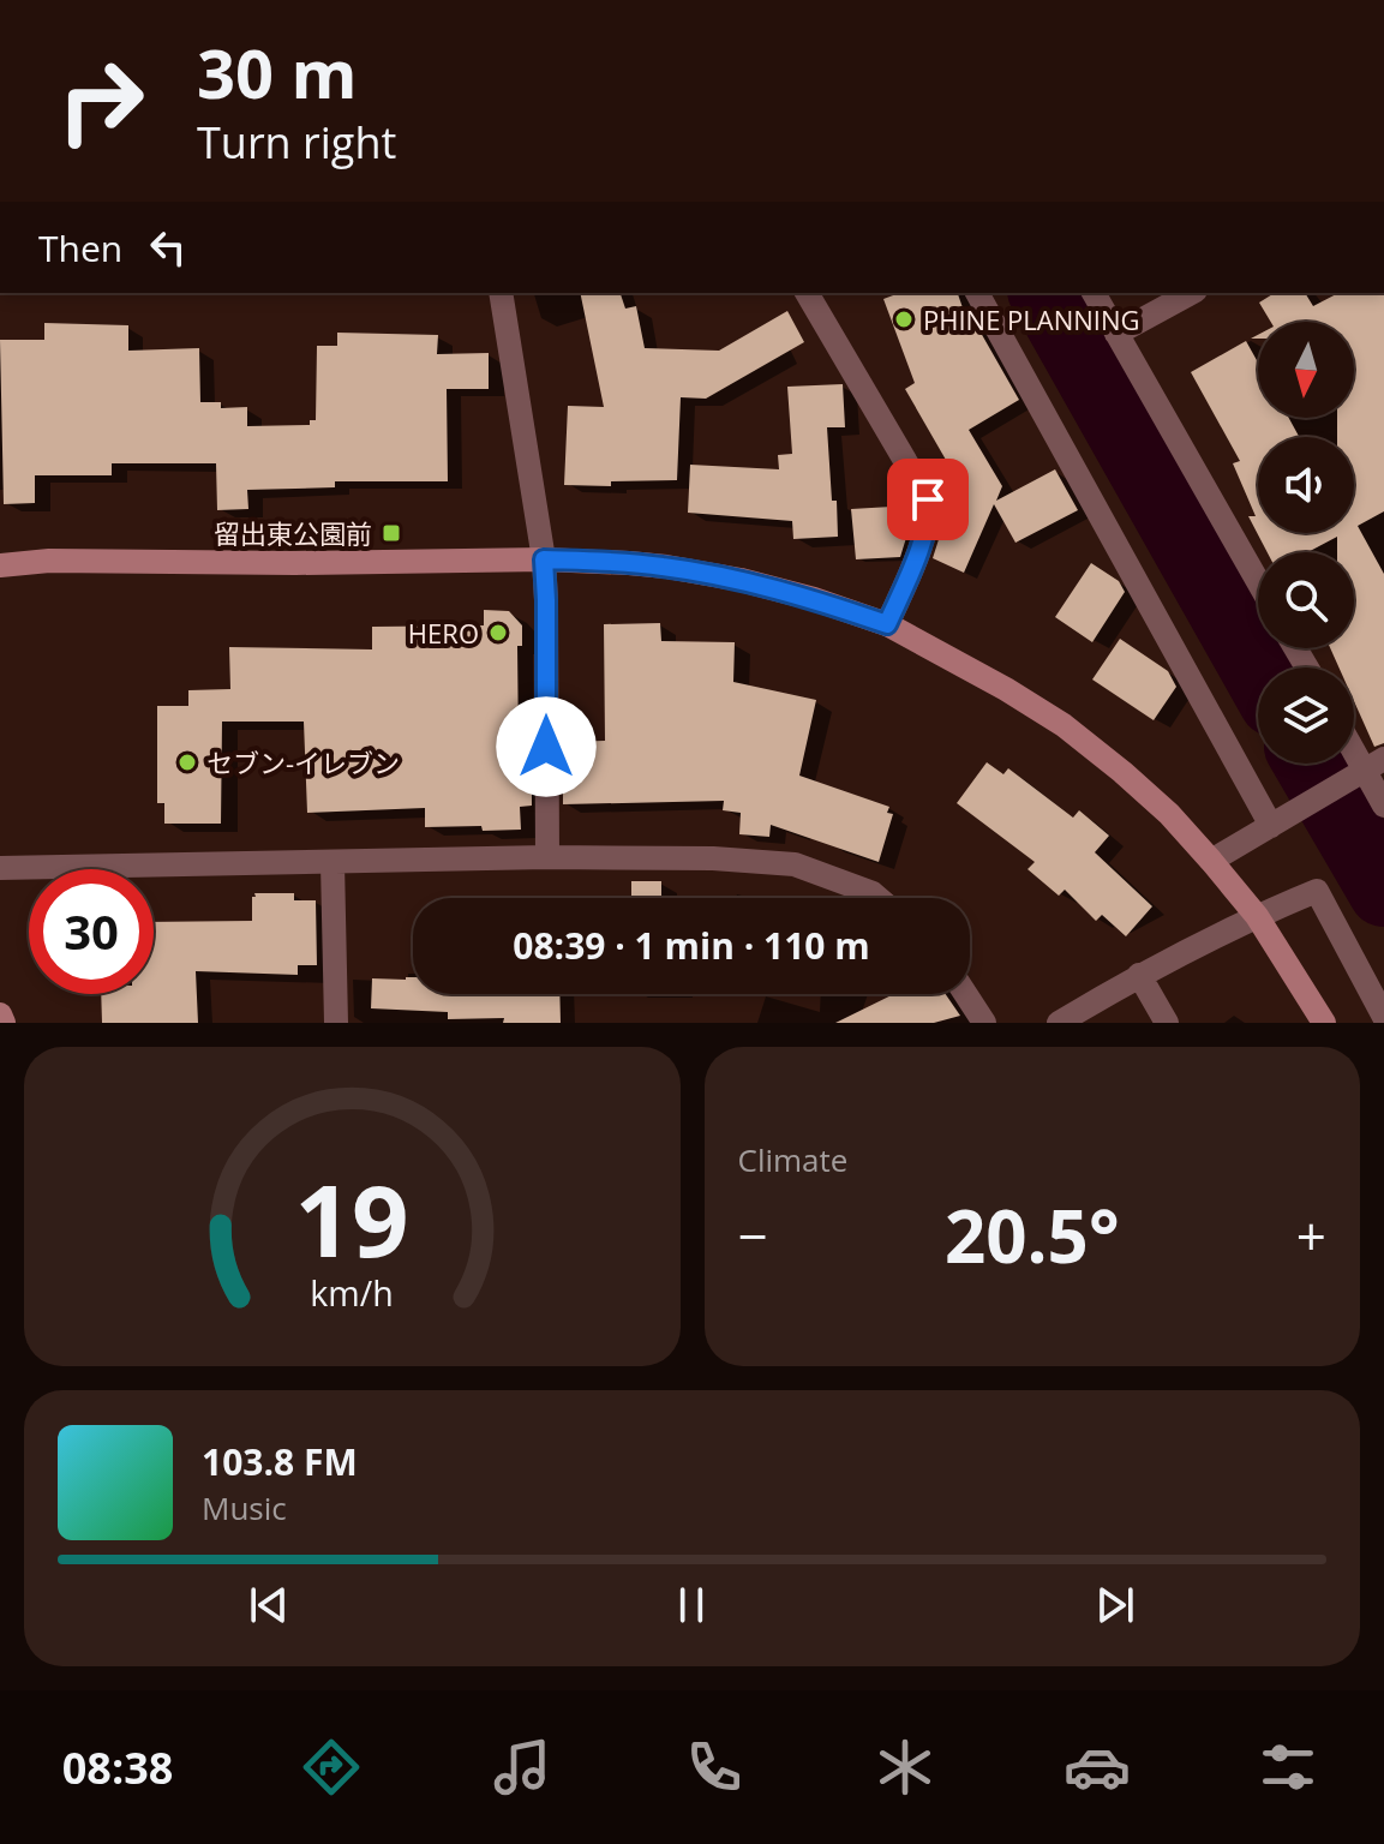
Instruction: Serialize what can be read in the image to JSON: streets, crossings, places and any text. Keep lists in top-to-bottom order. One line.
{"places":{"other":["PHINE PLANNING","HERO","セブン-イレブン"],"transit":["留出東公園前"]},"north":"bottom","page":{"turn":["30 m","Turn right"],"then":"Then","limit":"30","trip":"08:39 · 1 min · 110 m","tile":"Climate","heat":["−","20.5°","+"],"song":["103.8 FM","Music"],"tabs":"08:38","gauge":["19","km/h"]}}
